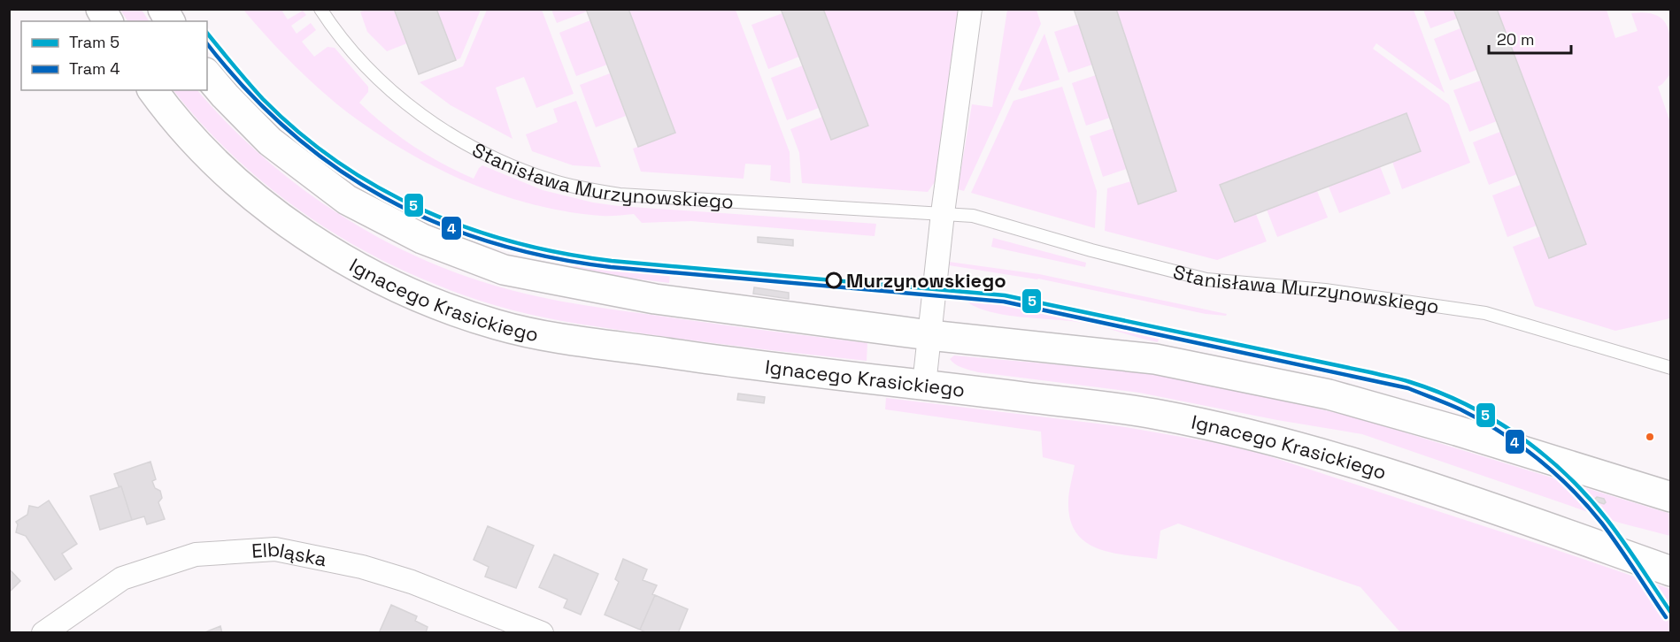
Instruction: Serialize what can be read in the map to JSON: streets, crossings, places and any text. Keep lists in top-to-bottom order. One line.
{"streets":{"main road":["Ignacego Krasickiego"],"street":["Elbląska"],"lane":["Stanisława Murzynowskiego"]},"places":["Murzynowskiego"],"lines":["tram line 5","tram line 4"],"legend":["Tram 5","Tram 4"],"scale_bar":"20 m"}
